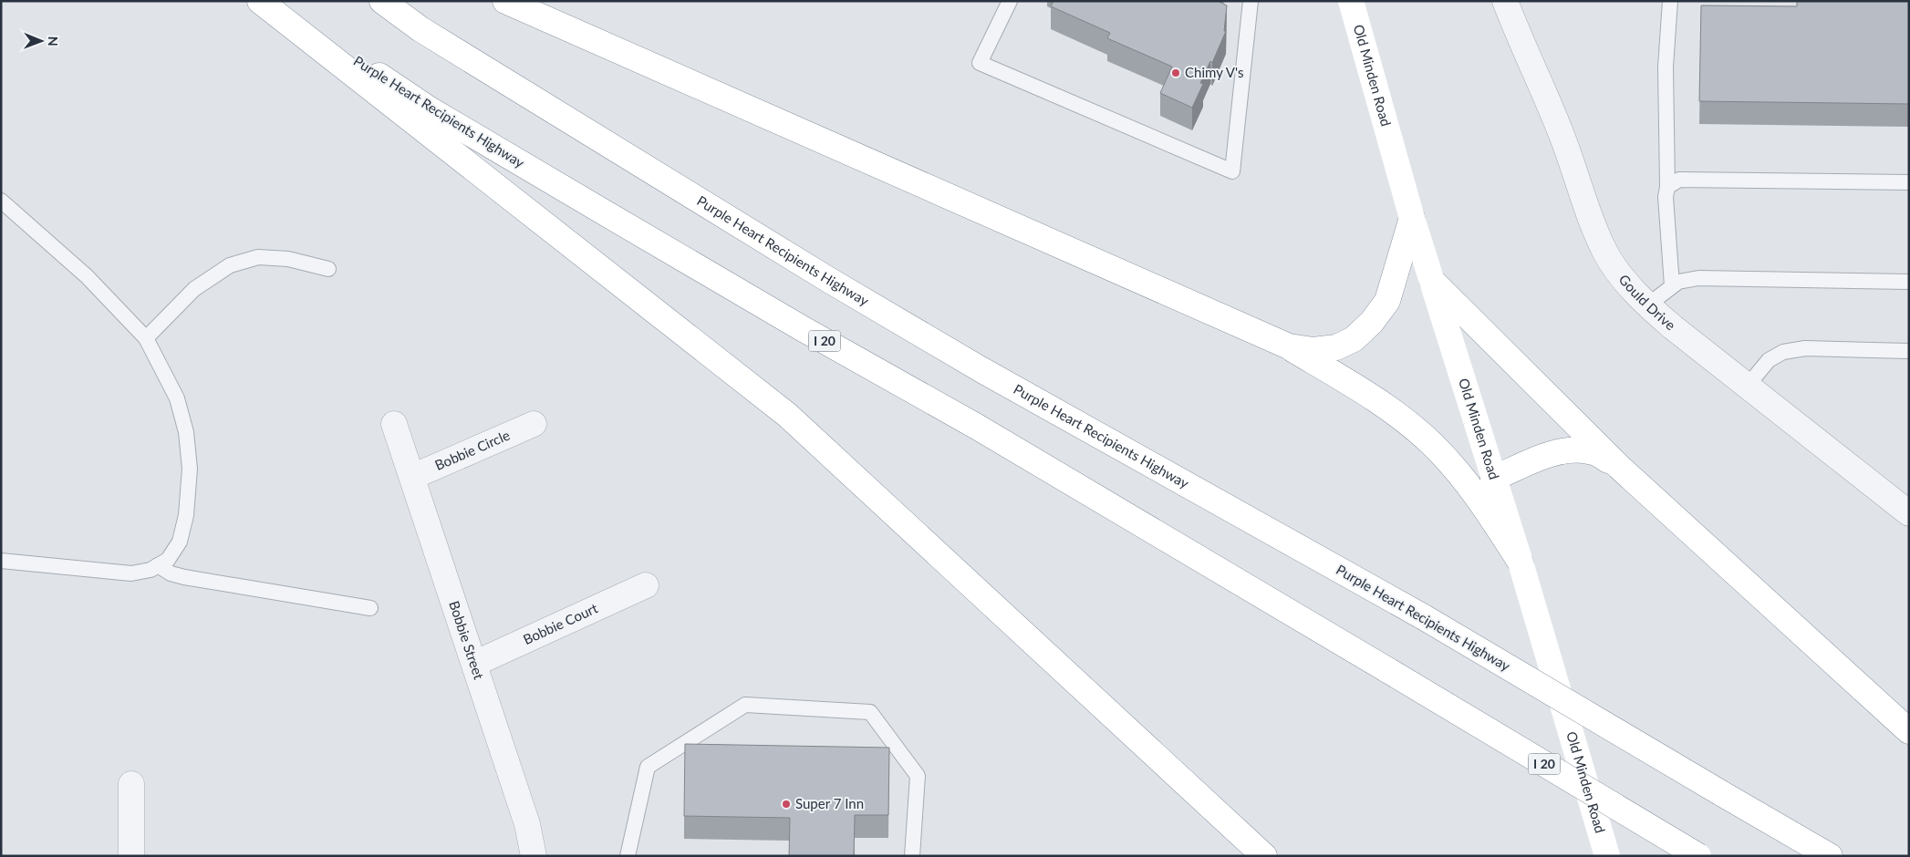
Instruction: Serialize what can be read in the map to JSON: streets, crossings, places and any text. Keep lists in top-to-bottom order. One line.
{"streets":{"main road":["Old Minden Road","Purple Heart Recipients Highway","I 20"],"street":["Gould Drive","Bobbie Circle","Bobbie Court","Bobbie Street"]},"crossings":[["Bobbie Circle","Bobbie Street"],["Bobbie Court","Bobbie Street"]],"places":["Chimy V's","Super 7 Inn"],"north":"right"}
